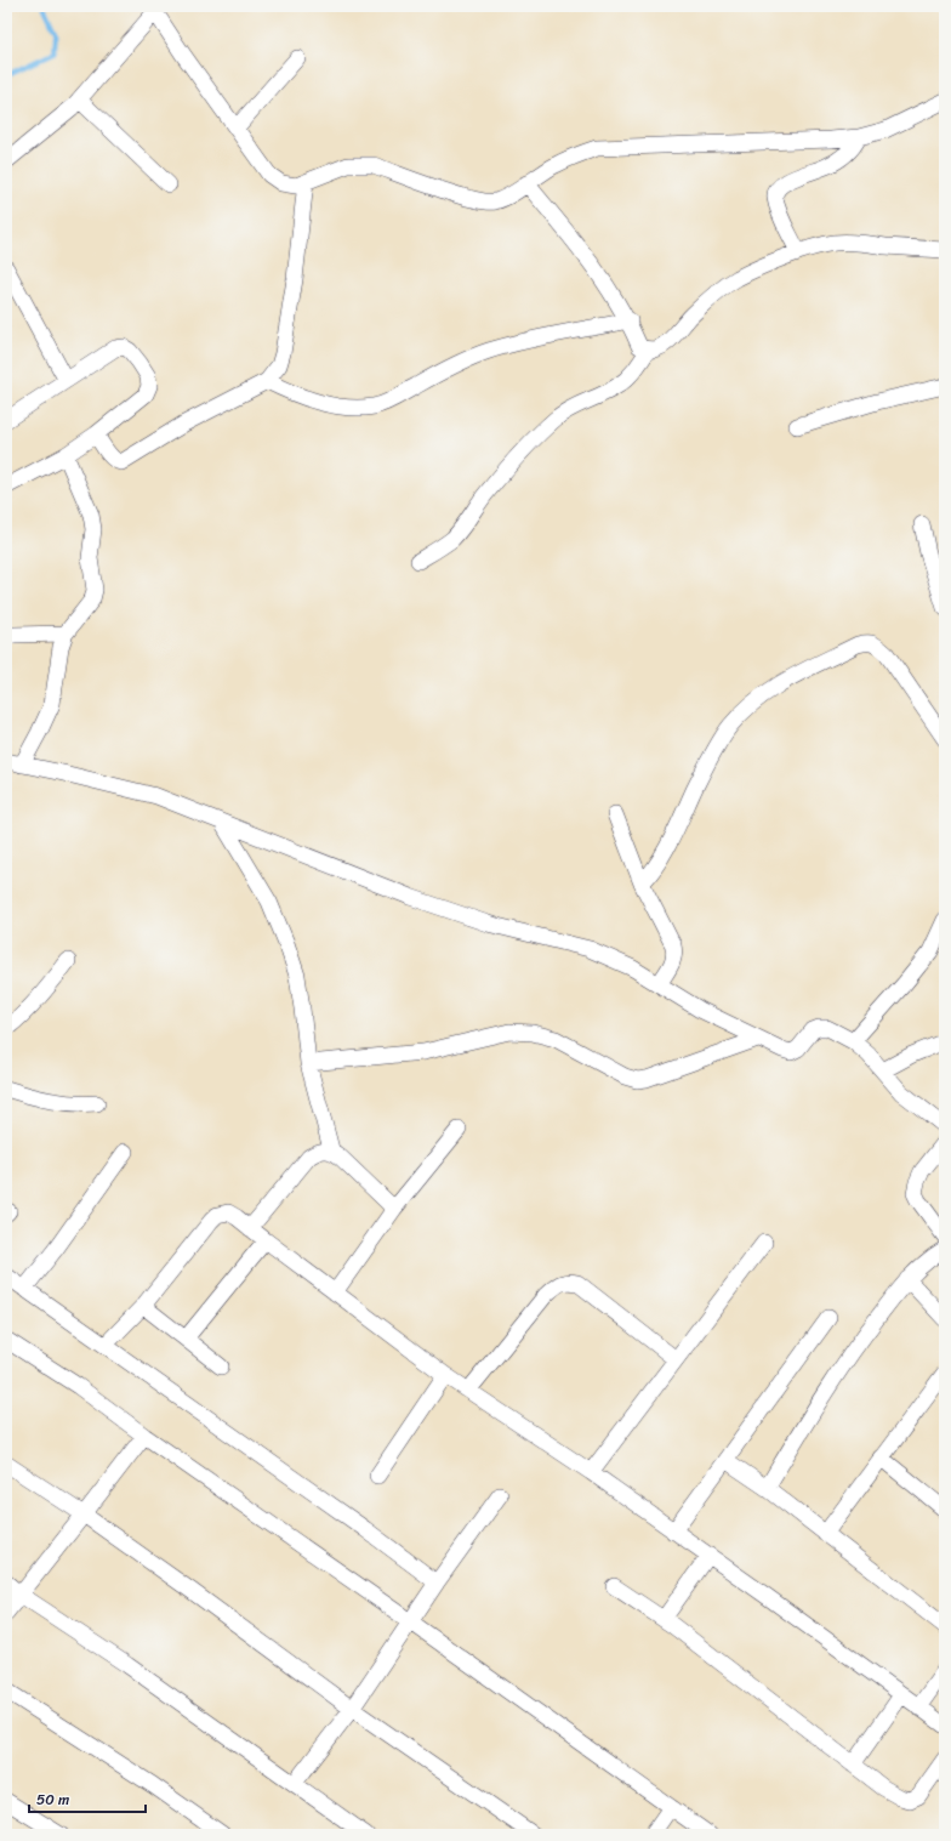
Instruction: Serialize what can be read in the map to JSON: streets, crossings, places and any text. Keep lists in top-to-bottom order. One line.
{"scale_bar":"50 m"}
